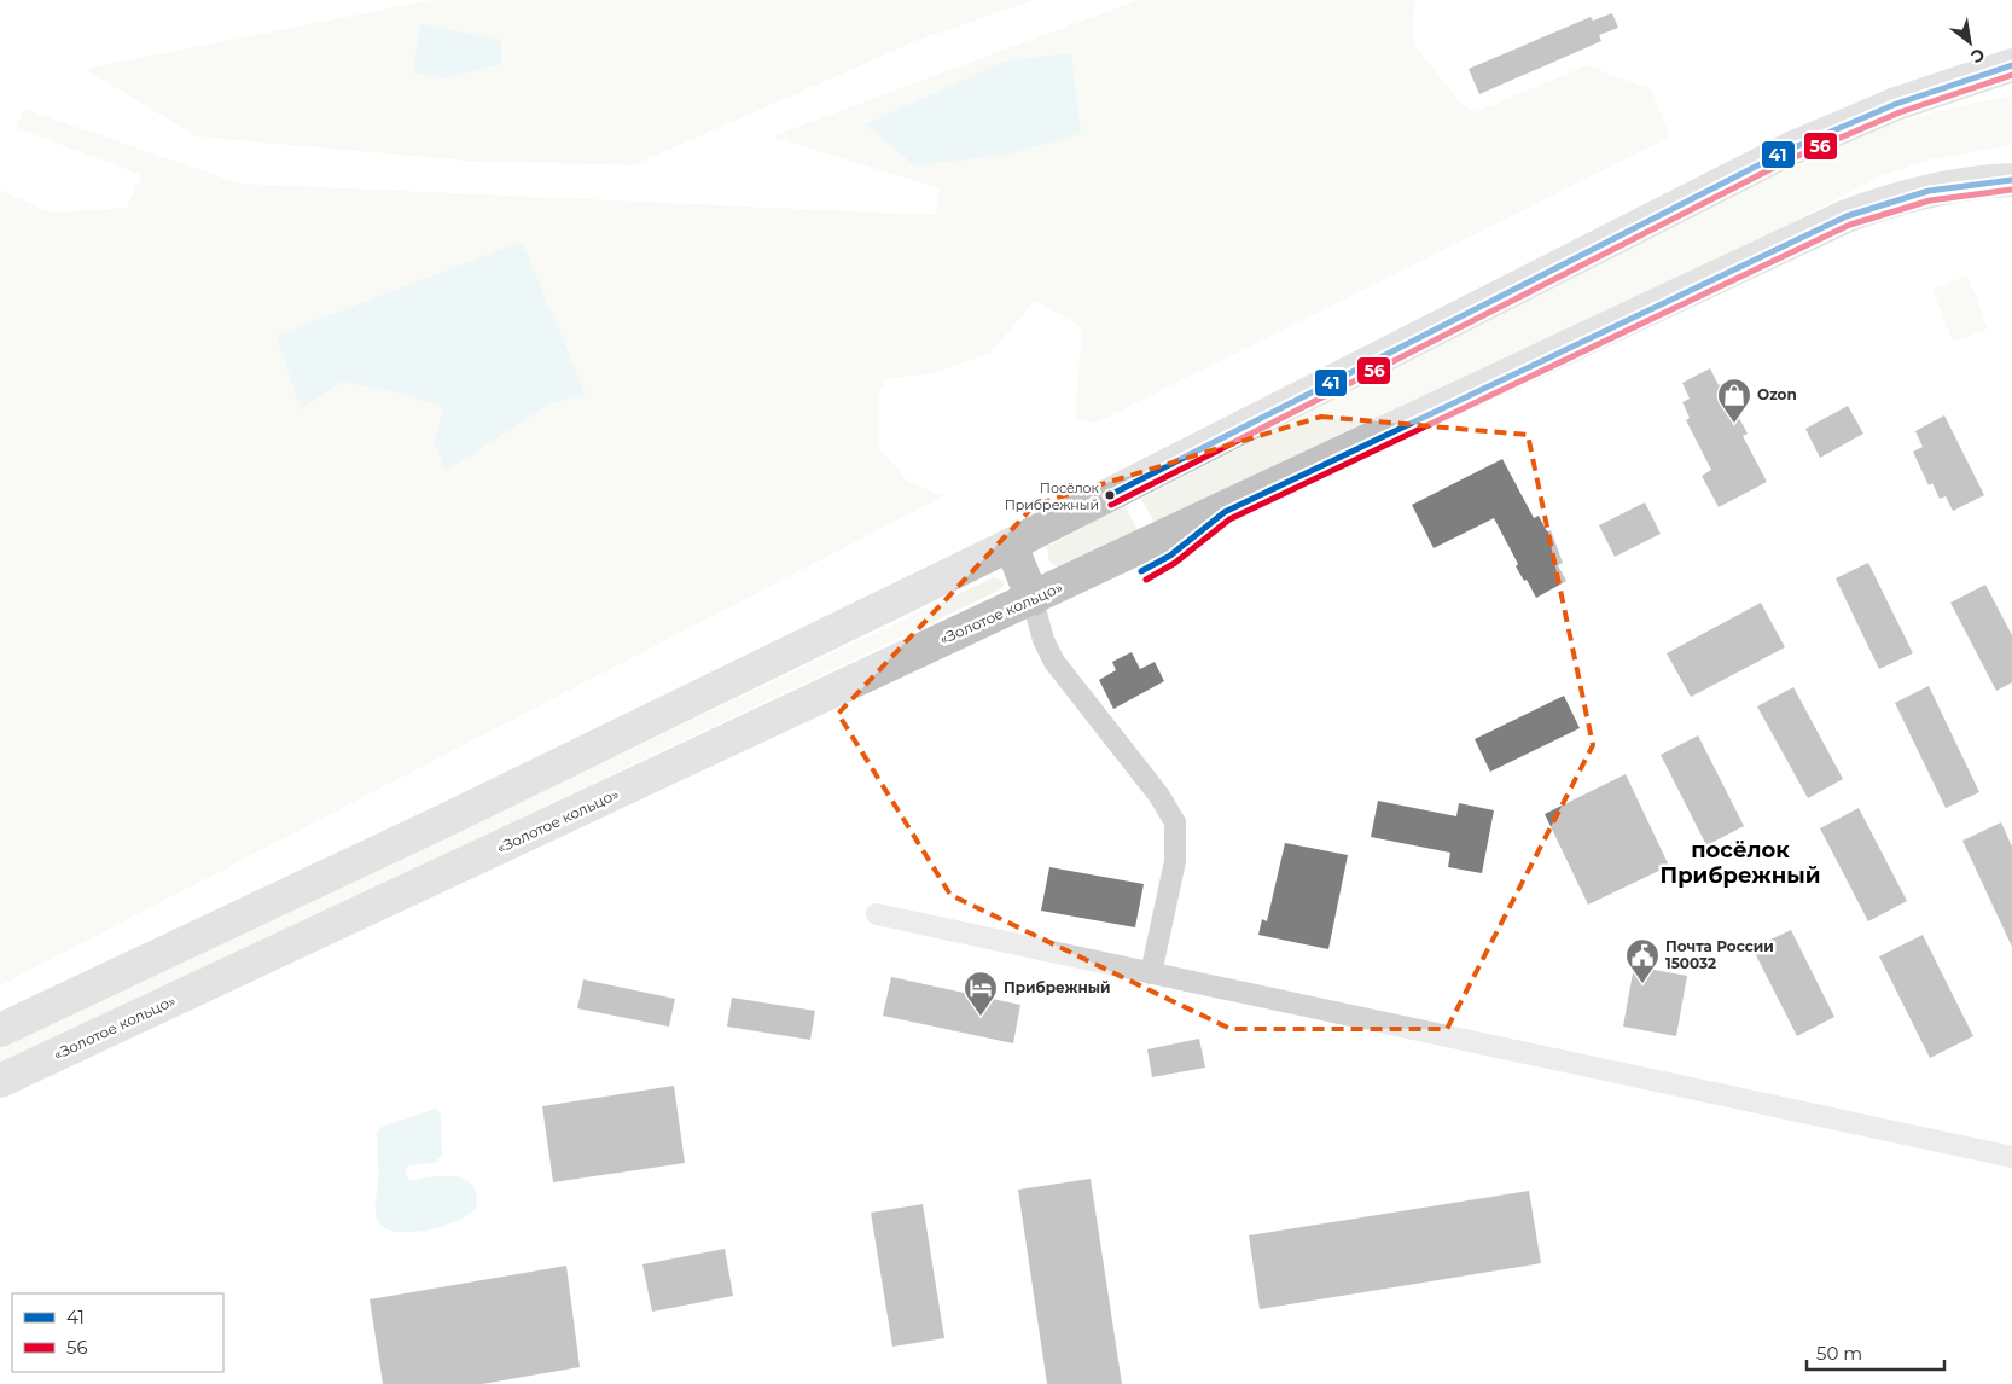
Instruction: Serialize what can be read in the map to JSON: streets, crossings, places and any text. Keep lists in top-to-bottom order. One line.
{"streets":{"highway":["«Золотое кольцо»"]},"districts":["посёлок Прибрежный"],"places":{"shop":["Ozon"],"other":["Посёлок Прибрежный"],"public building":["Почта России 150032"],"hotel":["Прибрежный"]},"lines":["transit line 41","transit line 56"],"legend":["41","56"],"scale_bar":"50 m","north":"bottom right"}
